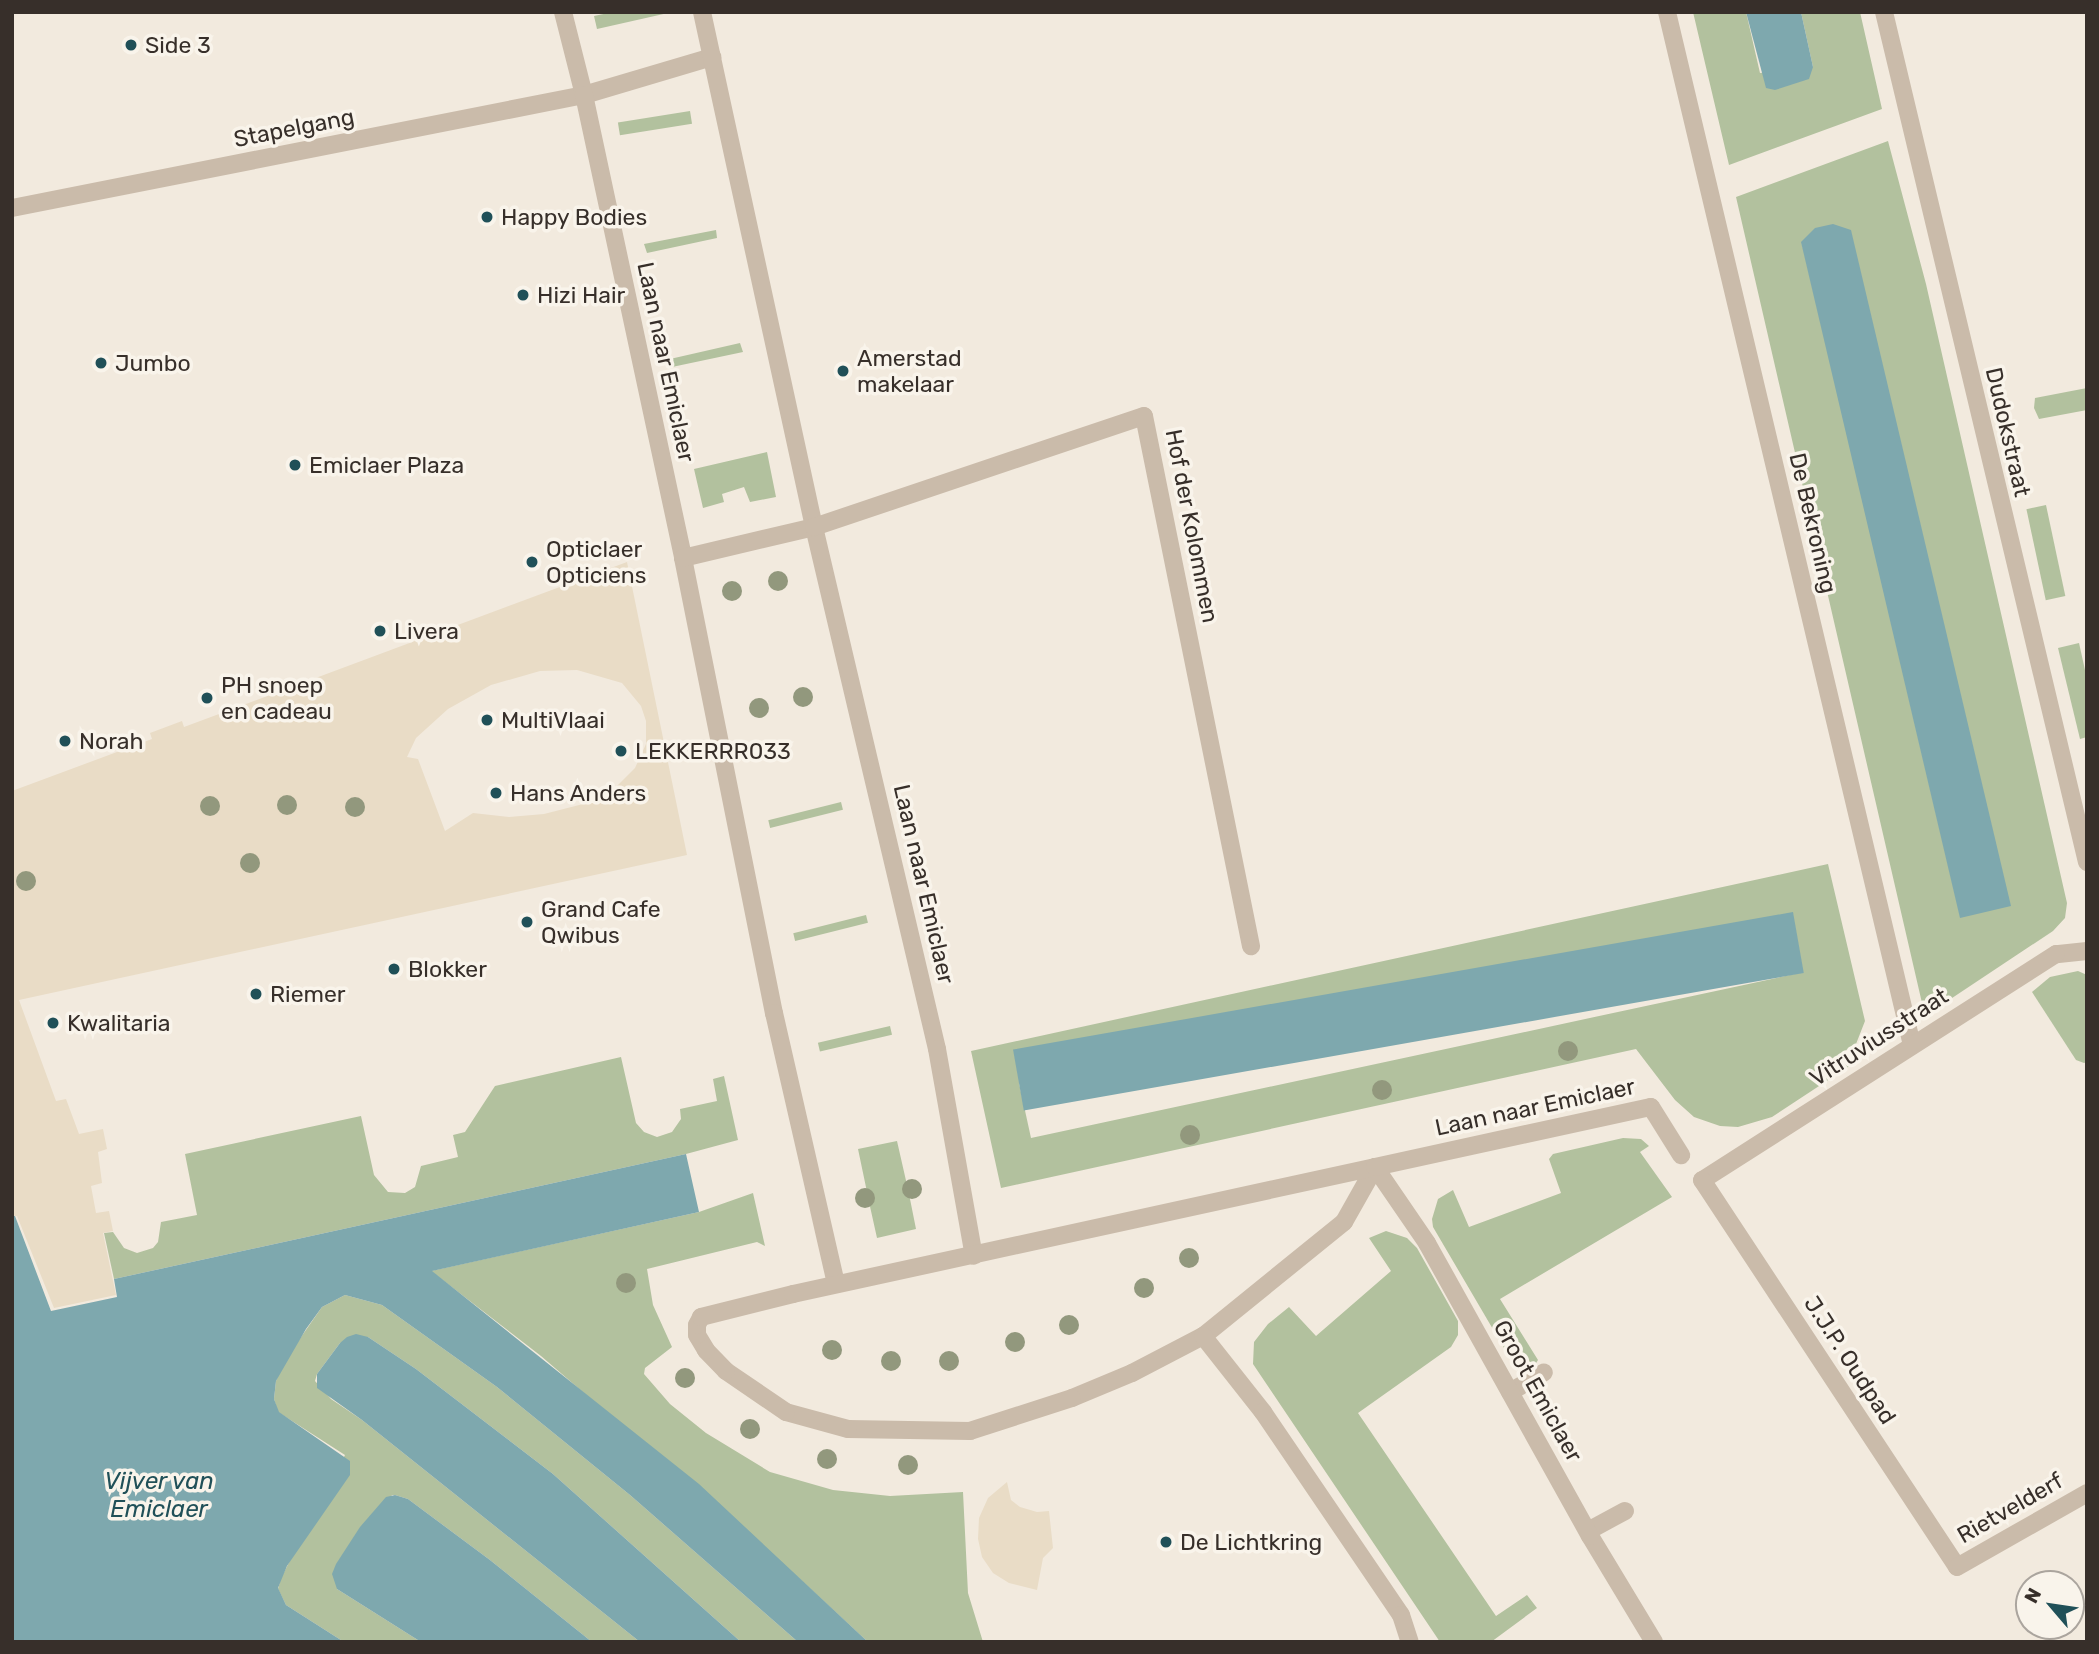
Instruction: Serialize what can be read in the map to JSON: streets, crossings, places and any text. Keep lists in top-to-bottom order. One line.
{"streets":{"street":["Stapelgang","Laan naar Emiclaer","Dudokstraat","De Bekroning","Hof der Kolommen","Vitruviusstraat","J.J.P. Oudpad","Groot Emiclaer","Rietvelderf"]},"crossings":[["Stapelgang","Laan naar Emiclaer"],["Laan naar Emiclaer","Hof der Kolommen"],["Laan naar Emiclaer","Groot Emiclaer"],["De Bekroning","Vitruviusstraat"],["Vitruviusstraat","J.J.P. Oudpad"],["J.J.P. Oudpad","Rietvelderf"]],"water":["Vijver van Emiclaer"],"places":["Side 3","Happy Bodies","Hizi Hair","Jumbo","Amerstad makelaar","Emiclaer Plaza","Opticlaer Opticiens","Livera","PH snoep en cadeau","MultiVlaai","Norah","LEKKERRR033","Hans Anders","Grand Cafe Qwibus","Blokker","Riemer","Kwalitaria","De Lichtkring"],"north":"top left"}
